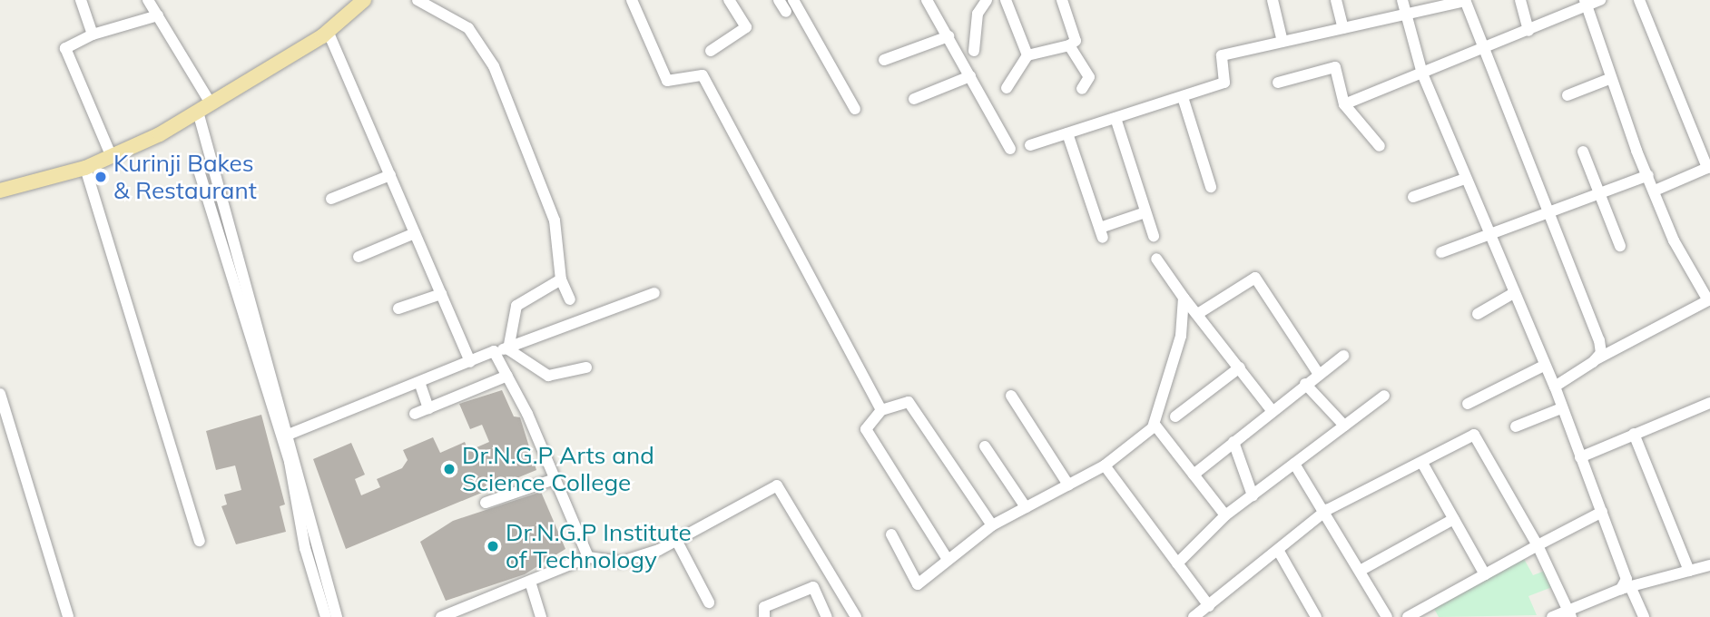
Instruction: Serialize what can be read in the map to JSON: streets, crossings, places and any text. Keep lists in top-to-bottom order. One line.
{"places":["Kurinji Bakes & Restaurant","Dr.N.G.P Arts and Science College","Dr.N.G.P Institute of Technology"]}
